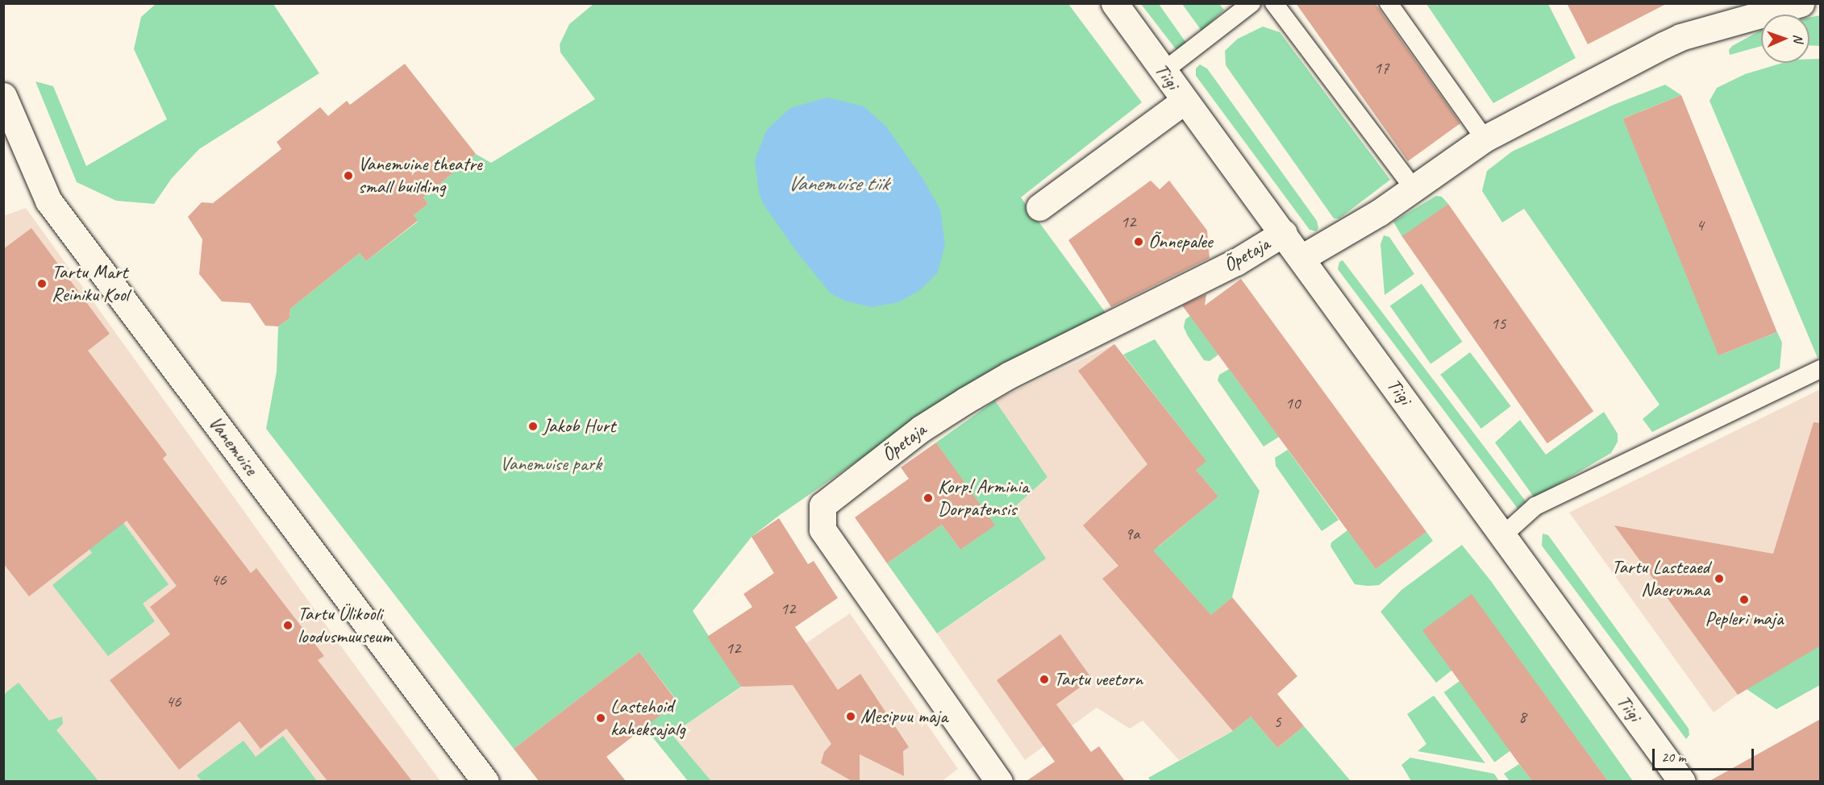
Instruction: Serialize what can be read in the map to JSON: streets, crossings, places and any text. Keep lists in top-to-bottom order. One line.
{"streets":{"street":["Tiigi","Õpetaja","Vanemuise"]},"crossings":[["Tiigi","Õpetaja"]],"water":["Vanemuise tiik"],"parks":["Vanemuise park"],"places":["Vanemuine theatre small building","Õnnepalee","Tartu Mart Reiniku Kool","Jakob Hurt","Korp! Arminia Dorpatensis","Tartu Lasteaed Naerumaa","Pepleri maja","Tartu Ülikooli loodusmuuseum","Tartu veetorn","Mesipuu maja","Lastehoid kaheksajalg"],"house_numbers":["17","12","4","15","10","9a","46","12","12","46","8","5"],"scale_bar":"20 m","north":"right"}
